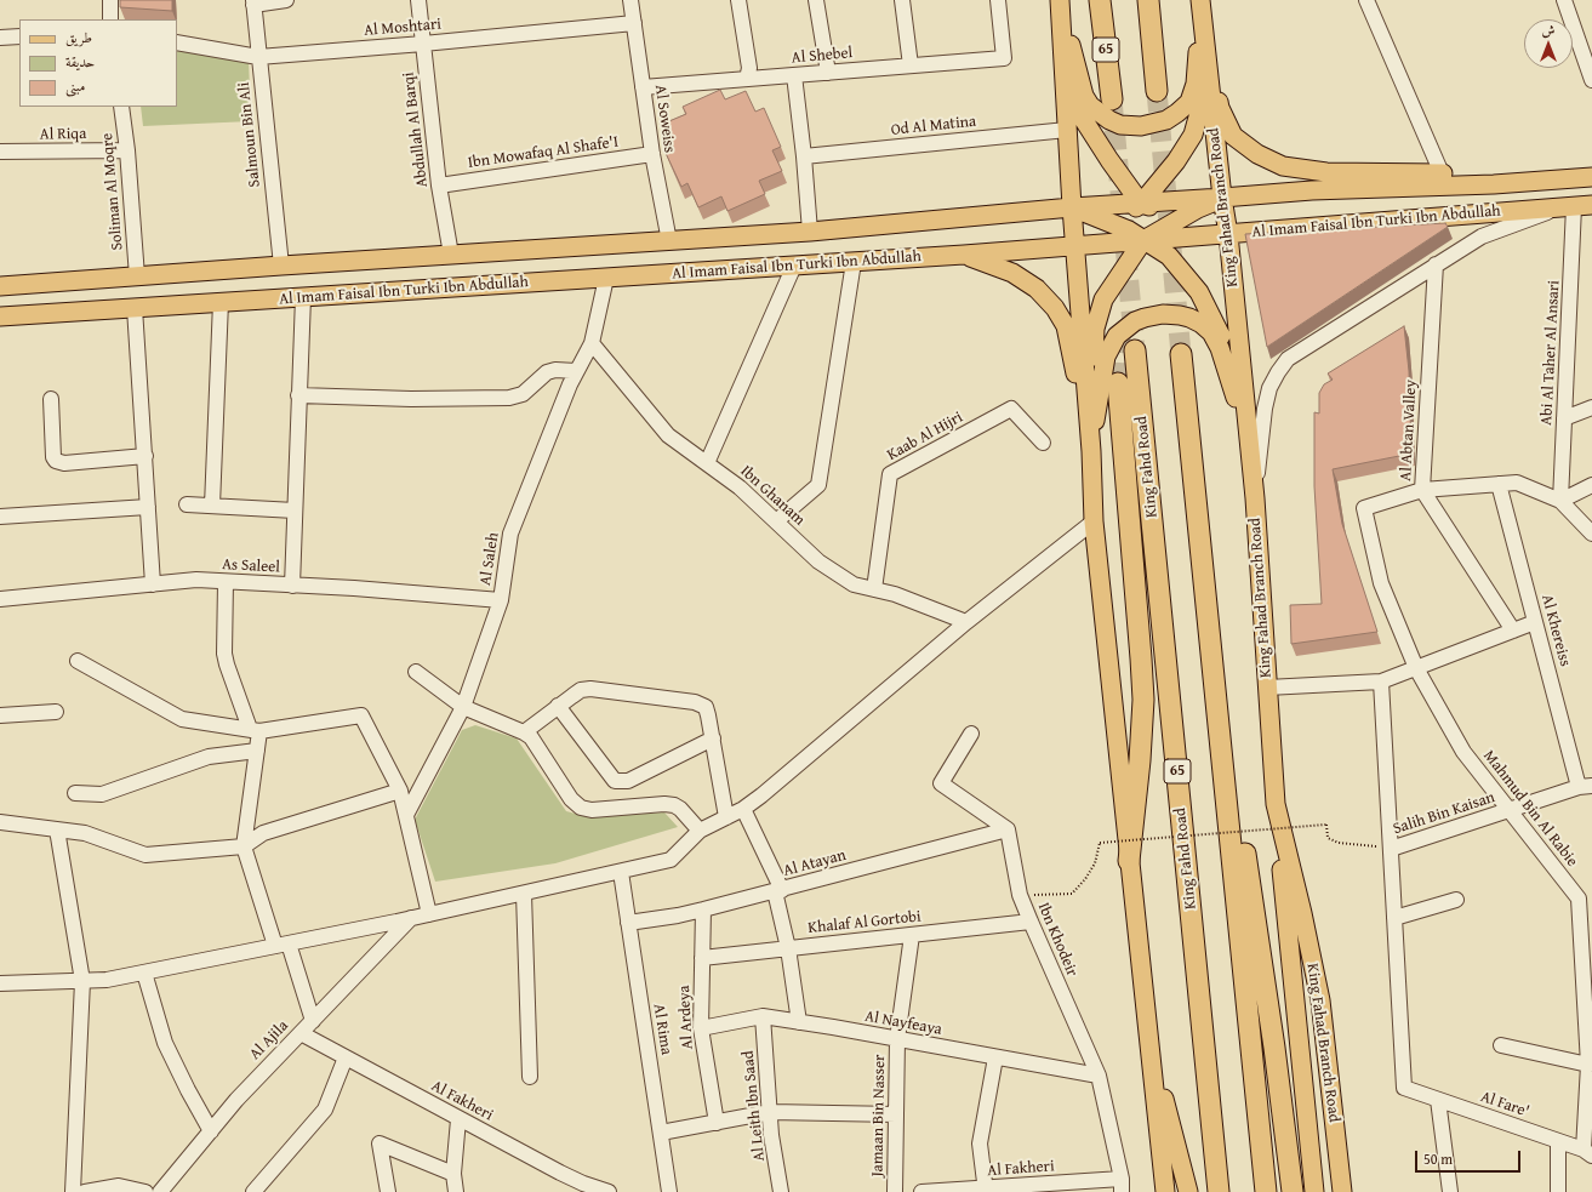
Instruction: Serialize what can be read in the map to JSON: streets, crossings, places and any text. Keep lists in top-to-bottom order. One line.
{"streets":{"highway":["65","King Fahd Road"],"main road":["King Fahad Branch Road","Al Imam Faisal Ibn Turki Ibn Abdullah"],"street":["Al Moshtari","Al Shebel","Al Soweiss","Od Al Matina","Abdullah Al Barqi","Al Riqa","Salmoun Bin Ali","Ibn Mowafaq Al Shafe'I","Soliman Al Moqre","Abi Al Taher Al Ansari","Al Abtan Valley","Kaab Al Hijri","Ibn Ghanam","Al Saleh","As Saleel","Al Khereiss","Mahmud Bin Al Rabie","Salih Bin Kaisan","Al Atayan","Khalaf Al Gortobi","Ibn Khodeir","Al Ardeya","Al Nayfeaya","Al Rima","Al Ajila","Al Fakheri","Al Fare'","Al Leith Ibn Saad","Jamaan Bin Nasser"]},"crossings":[["Al Moshtari","Al Soweiss"],["Al Moshtari","Abdullah Al Barqi"],["Al Moshtari","Salmoun Bin Ali"],["Al Shebel","Al Soweiss"],["Al Soweiss","Ibn Mowafaq Al Shafe'I"],["Al Soweiss","Al Imam Faisal Ibn Turki Ibn Abdullah"],["Abdullah Al Barqi","Ibn Mowafaq Al Shafe'I"],["Abdullah Al Barqi","Al Imam Faisal Ibn Turki Ibn Abdullah"],["Al Riqa","Soliman Al Moqre"],["Salmoun Bin Ali","Al Imam Faisal Ibn Turki Ibn Abdullah"],["Soliman Al Moqre","Al Imam Faisal Ibn Turki Ibn Abdullah"],["King Fahad Branch Road","Al Imam Faisal Ibn Turki Ibn Abdullah"],["Al Imam Faisal Ibn Turki Ibn Abdullah","Abi Al Taher Al Ansari"],["Al Imam Faisal Ibn Turki Ibn Abdullah","Al Saleh"],["Al Abtan Valley","Mahmud Bin Al Rabie"],["Kaab Al Hijri","Ibn Ghanam"],["Ibn Ghanam","Al Saleh"],["Al Saleh","As Saleel"],["Al Khereiss","Salih Bin Kaisan"],["Mahmud Bin Al Rabie","Salih Bin Kaisan"],["Mahmud Bin Al Rabie","Al Fare'"],["Al Atayan","Ibn Khodeir"],["Al Atayan","Al Ardeya"],["Al Atayan","Al Rima"],["Khalaf Al Gortobi","Ibn Khodeir"],["Khalaf Al Gortobi","Al Ardeya"],["Khalaf Al Gortobi","Jamaan Bin Nasser"],["Ibn Khodeir","Al Nayfeaya"],["Ibn Khodeir","Al Fakheri"],["Al Ardeya","Al Nayfeaya"],["Al Nayfeaya","Al Leith Ibn Saad"],["Al Nayfeaya","Jamaan Bin Nasser"],["Al Ajila","Al Fakheri"]],"legend":["طريق","حديقة","مبنى"],"scale_bar":"50 m","north":"top"}
